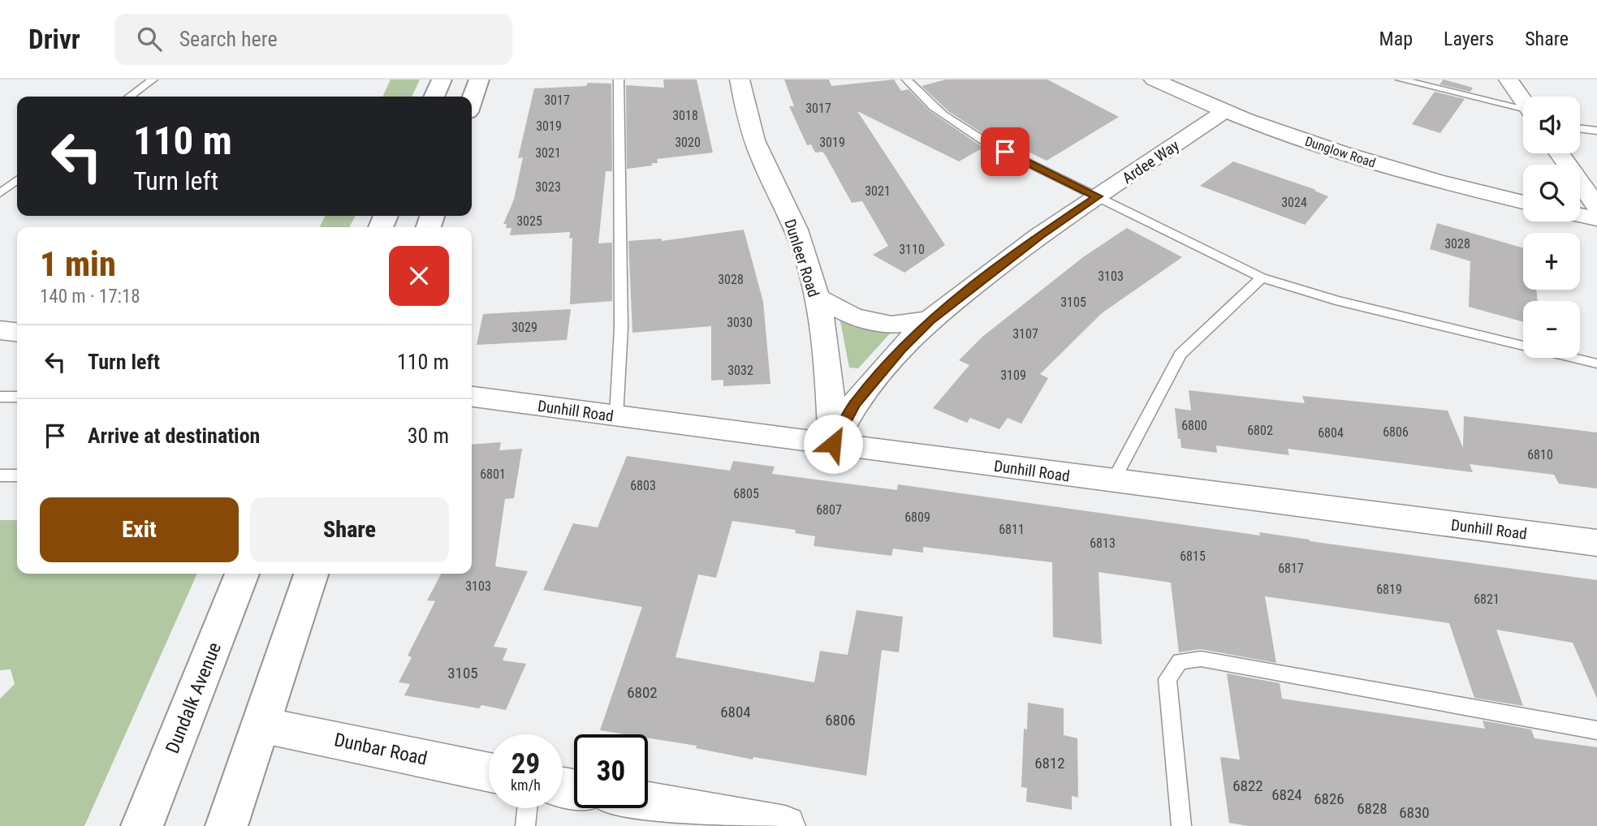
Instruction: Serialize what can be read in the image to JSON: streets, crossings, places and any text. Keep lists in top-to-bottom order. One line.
{"streets":{"main road":["Dundalk Avenue"],"street":["Dunglow Road","Ardee Way","Dunleer Road","Dunhill Road","Dunbar Road"]},"crossings":[["Dunglow Road","Ardee Way"],["Ardee Way","Dunleer Road"],["Ardee Way","Dunhill Road"],["Dunleer Road","Dunhill Road"]],"house_numbers":["3017","3017","3018","3019","3020","3019","3021","3023","3021","3024","3025","3028","3110","3103","3028","3105","3030","3029","3107","3032","3109","6800","6802","6806","6804","6810","6801","6803","6805","6807","6809","6811","6813","6815","6817","3103","6819","6821","3105","6802","6804","6806","6812","6822","6824","6826","6828","6830"],"page":{"header":"Drivr","search":"Search here","nav":["Map","Layers","Share"],"map_buttons":["+","−"],"turn":["110 m","Turn left"],"heading":["1 min","140 m · 17:18"],"list":[{"name":"Turn left","value":"110 m"},{"name":"Arrive at destination","value":"30 m"}],"buttons":["Exit","Share"],"speed":"29 km/h","limit":"30"}}
